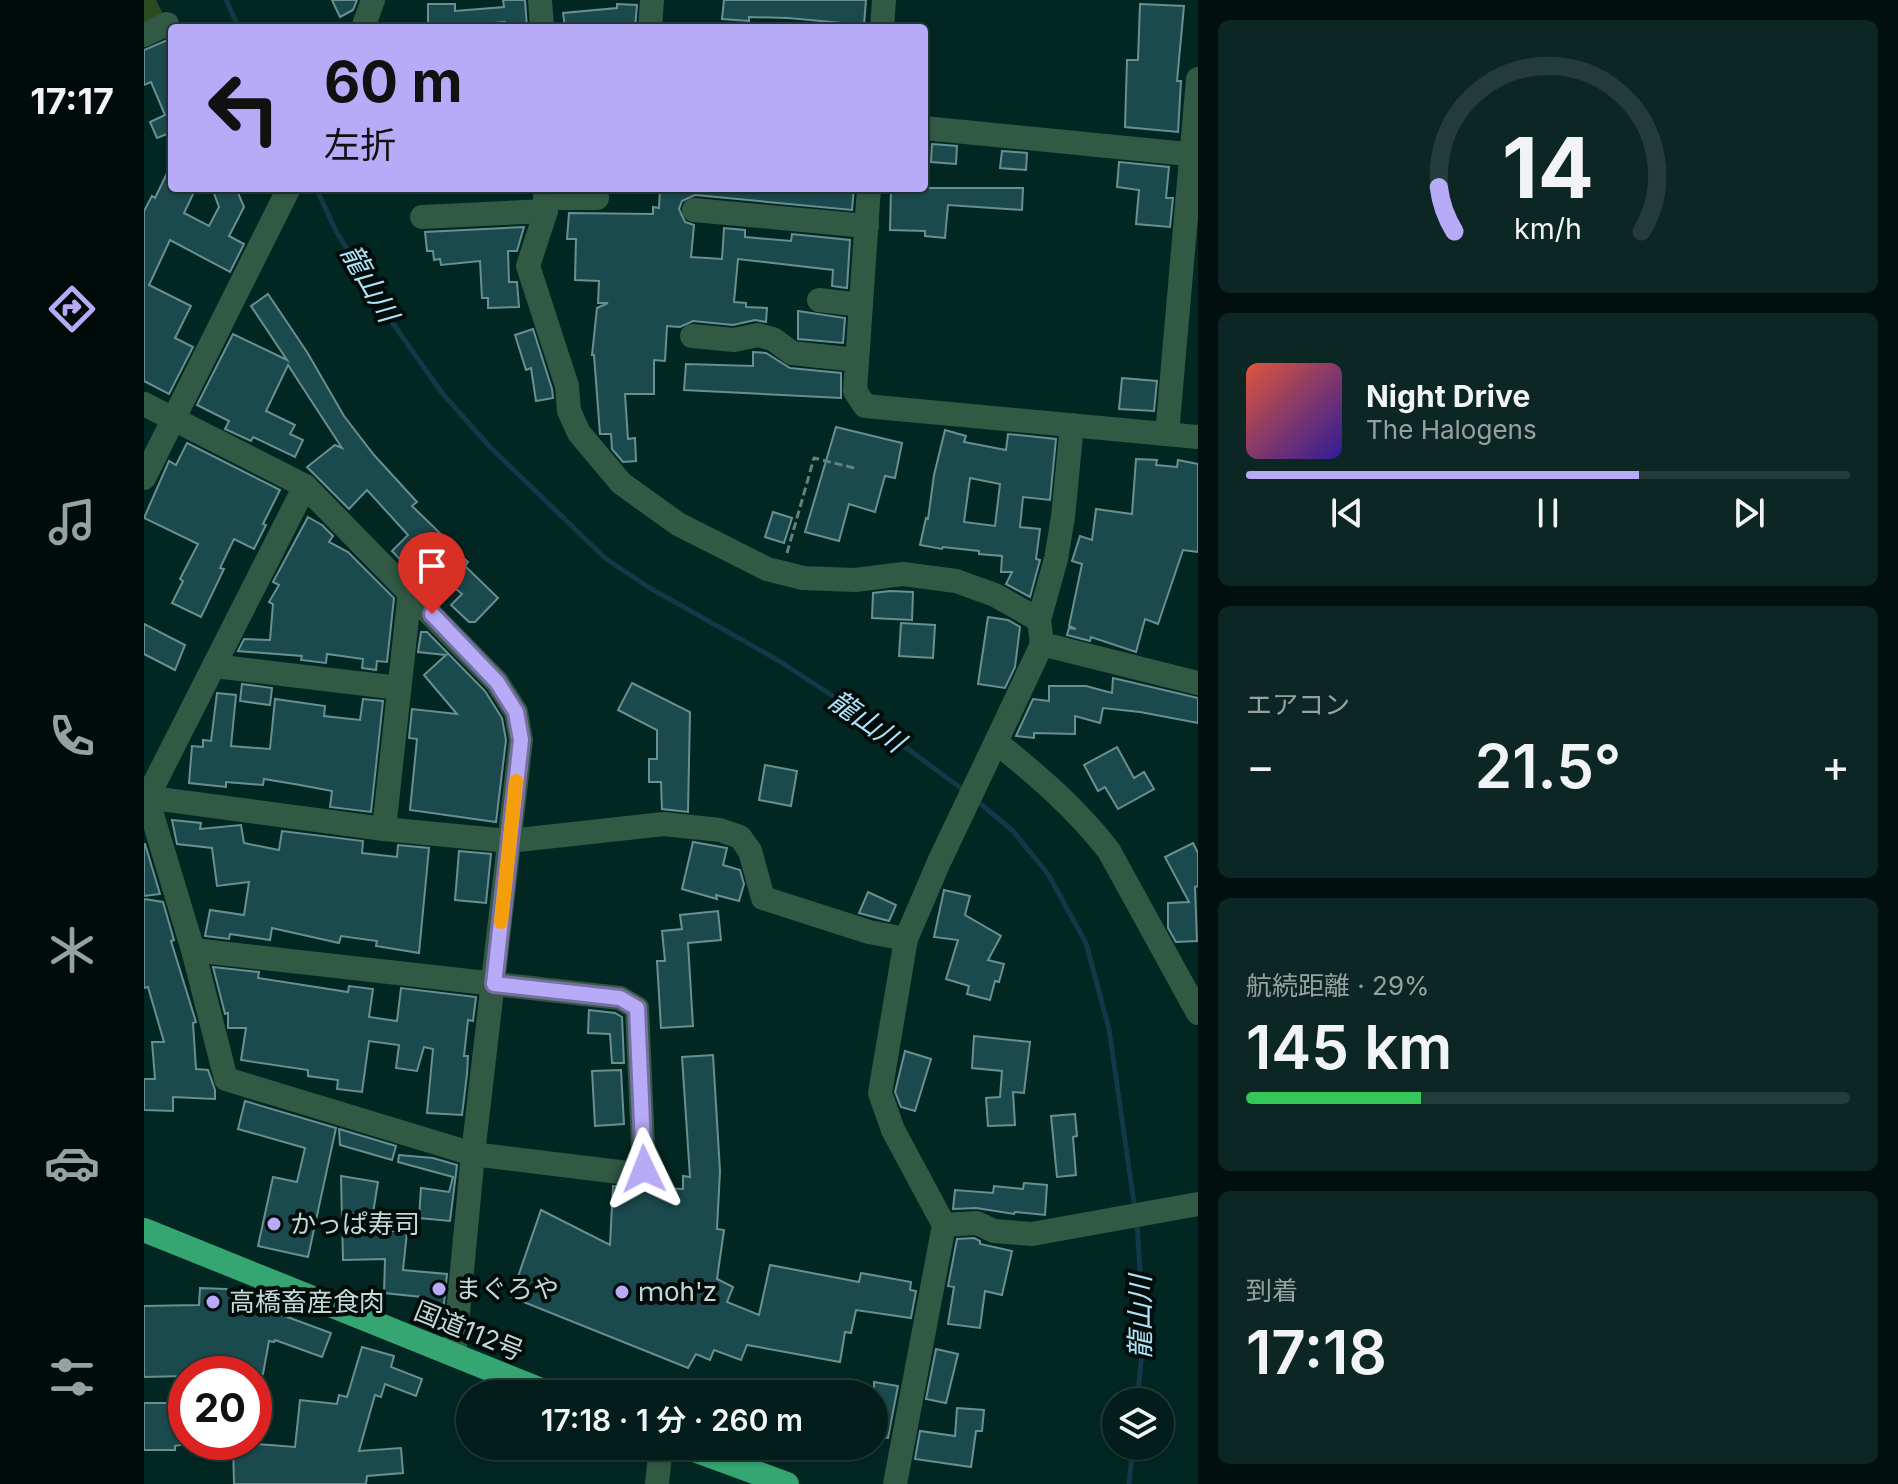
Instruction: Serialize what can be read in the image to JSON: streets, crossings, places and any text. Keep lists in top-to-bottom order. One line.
{"streets":{"highway":["国道112号"]},"water":["龍山川"],"places":["かっぱ寿司","まぐろや","ｍoh'z","高橋畜産食肉"],"page":{"tabs":"17:17","turn":["60 m","左折"],"song":["Night Drive","The Halogens"],"tile":["エアコン",["航続距離 · 29%","145 km"],["到着","17:18"]],"heat":["−","21.5°","+"],"limit":"20","trip":"17:18 · 1 分 · 260 m","gauge":["14","km/h"]}}
